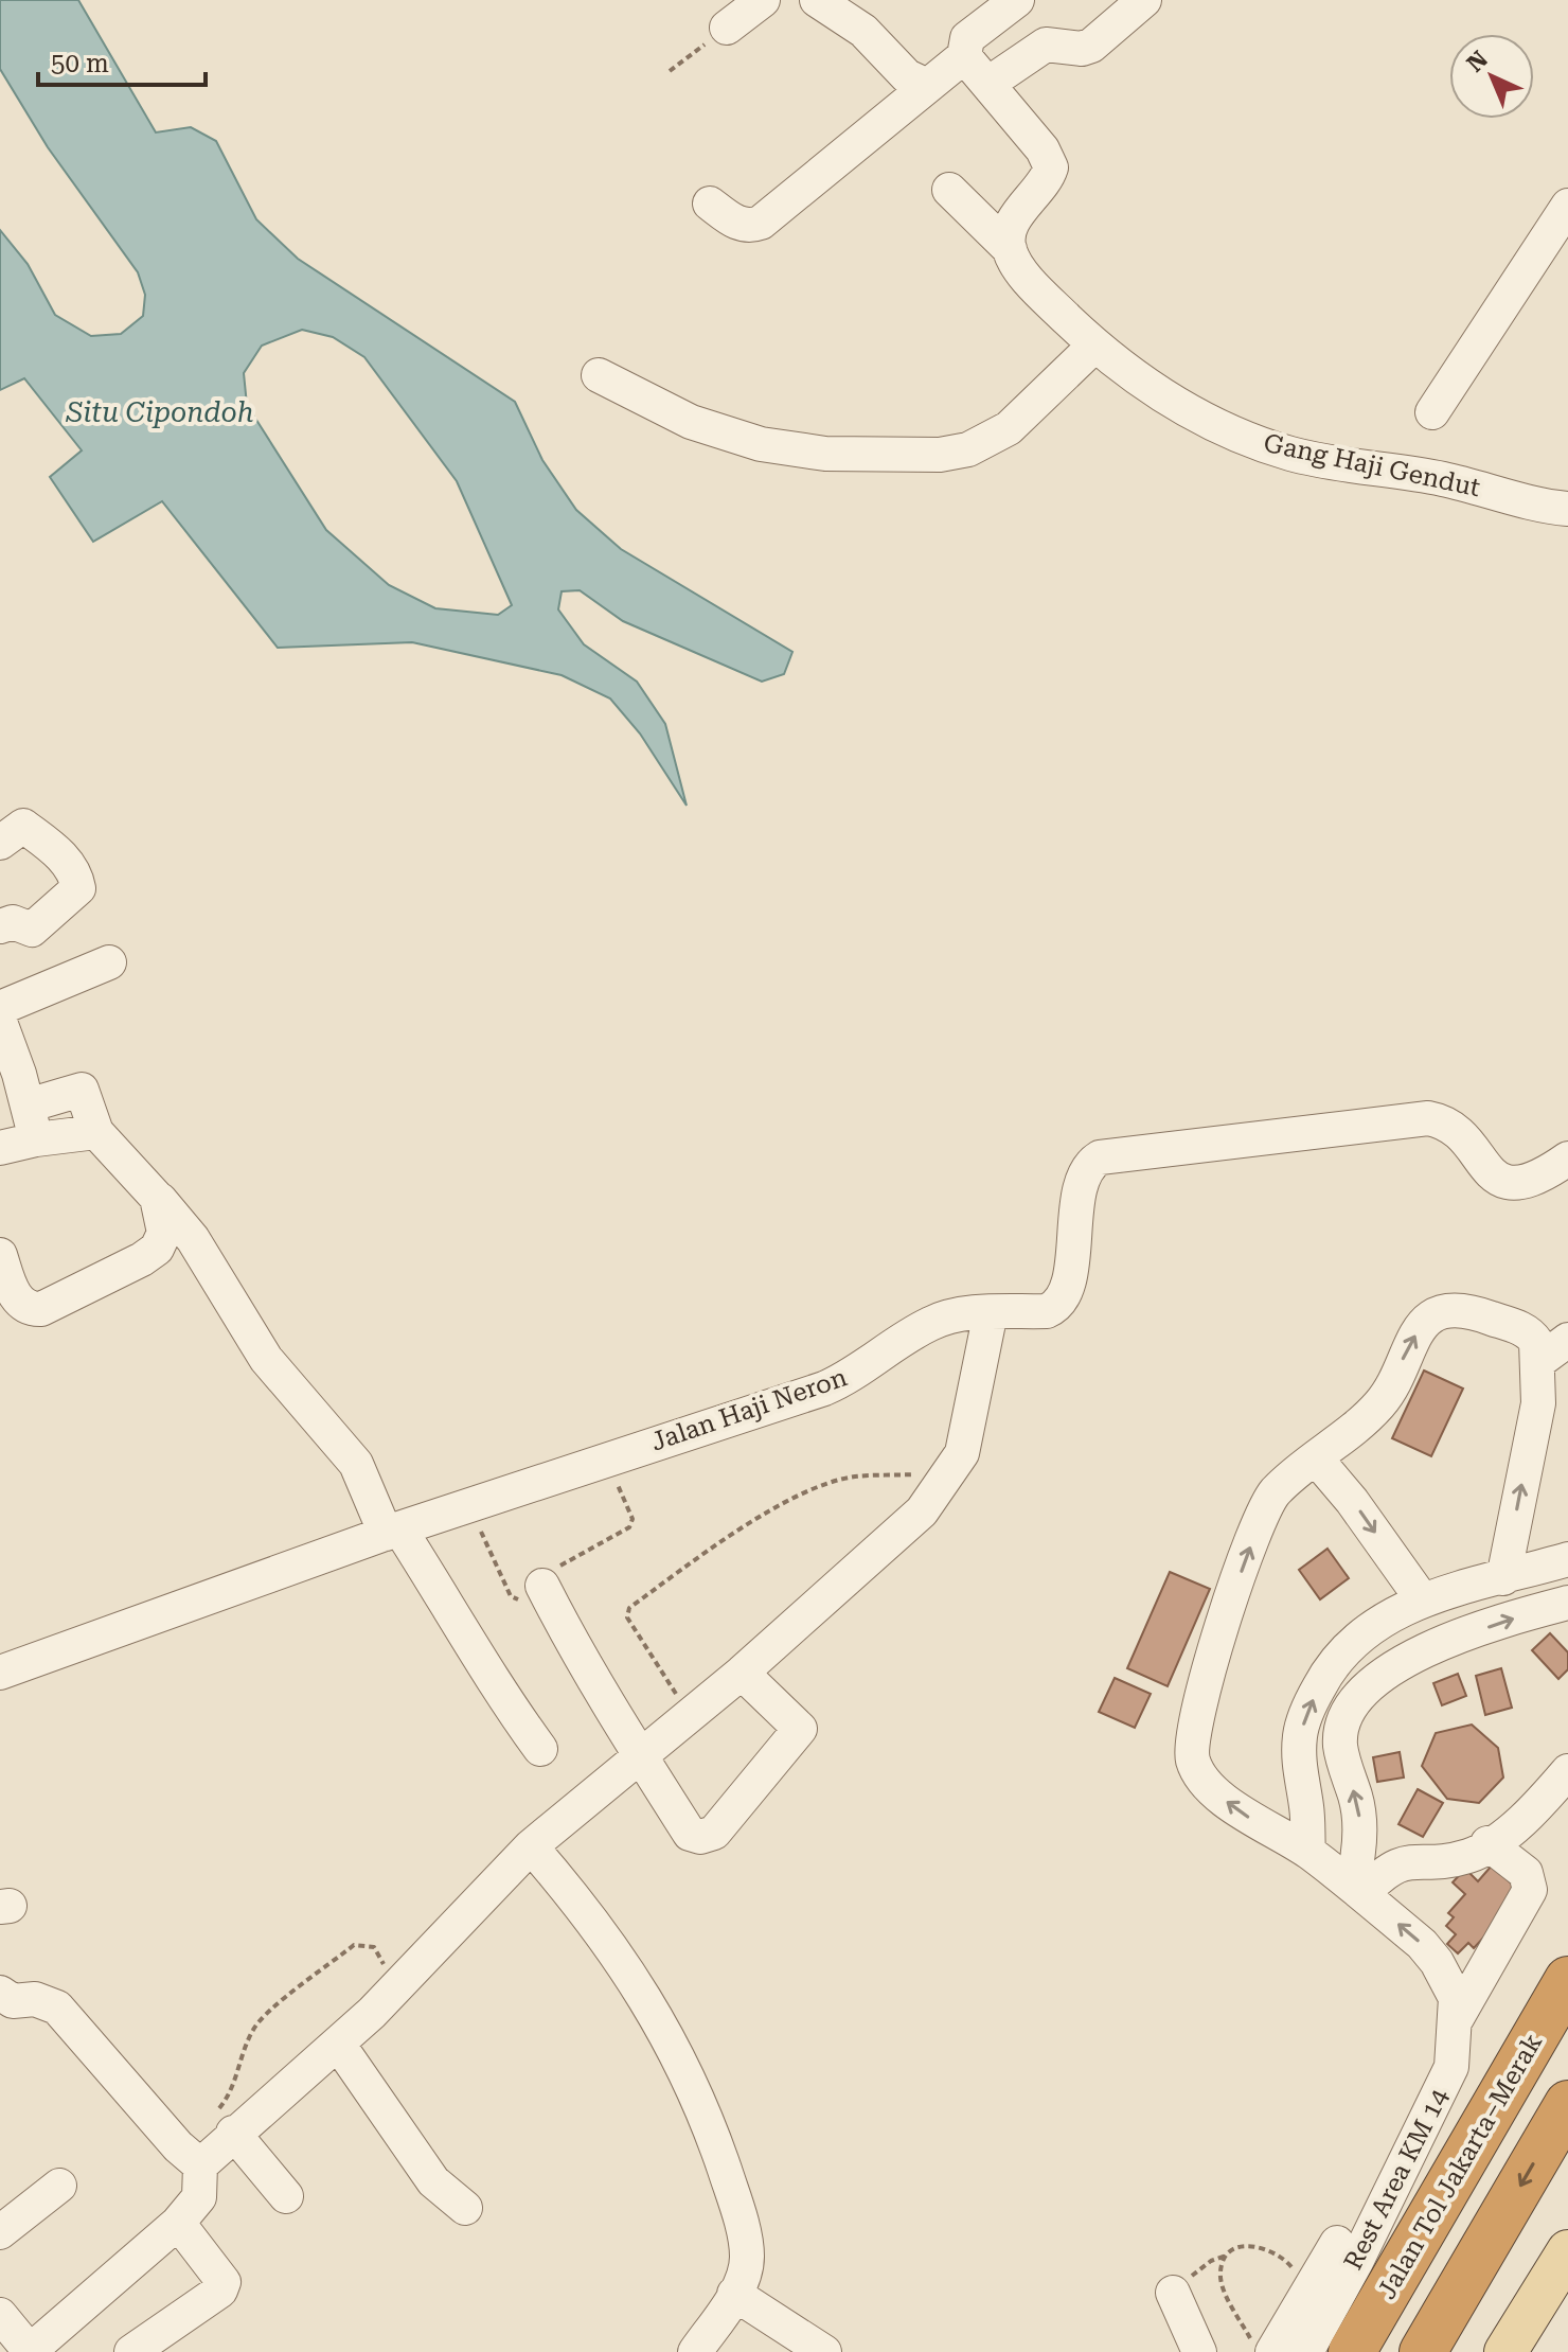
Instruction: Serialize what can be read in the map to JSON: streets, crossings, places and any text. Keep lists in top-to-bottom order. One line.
{"streets":{"highway":["Jalan Tol Jakarta–Merak"],"street":["Gang Haji Gendut","Jalan Haji Neron","Rest Area KM 14"]},"water":["Situ Cipondoh"],"scale_bar":"50 m","north":"top left"}
